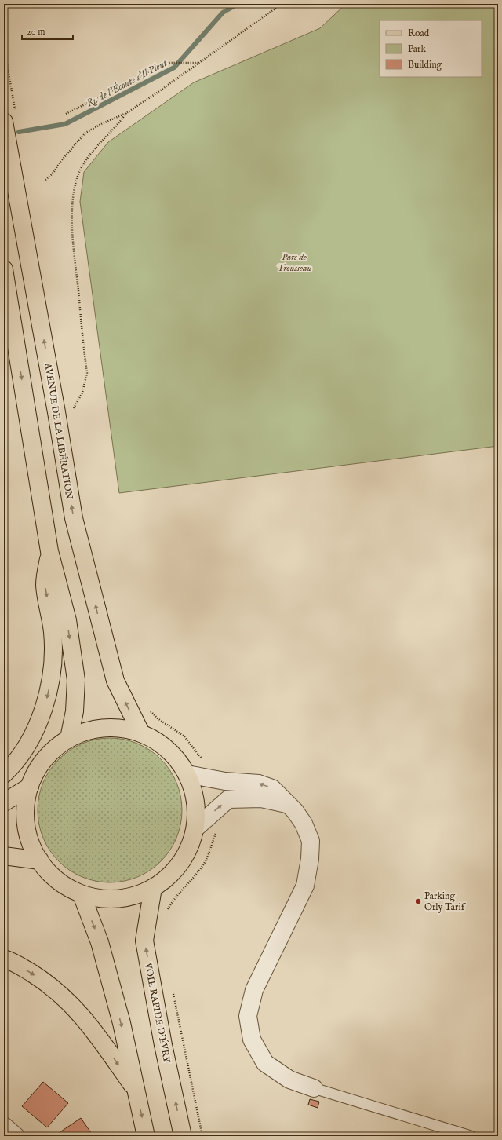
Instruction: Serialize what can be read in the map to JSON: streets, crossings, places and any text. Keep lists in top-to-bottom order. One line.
{"streets":{"main road":["AVENUE DE LA LIBÉRATION","VOIE RAPIDE D'ÉVRY"]},"water":["Ru de l'Écoute s'Il Pleut"],"parks":["Parc de Trousseau"],"places":["Parking Orly Tarif"],"legend":["Road","Park","Building"],"scale_bar":"20 m"}
